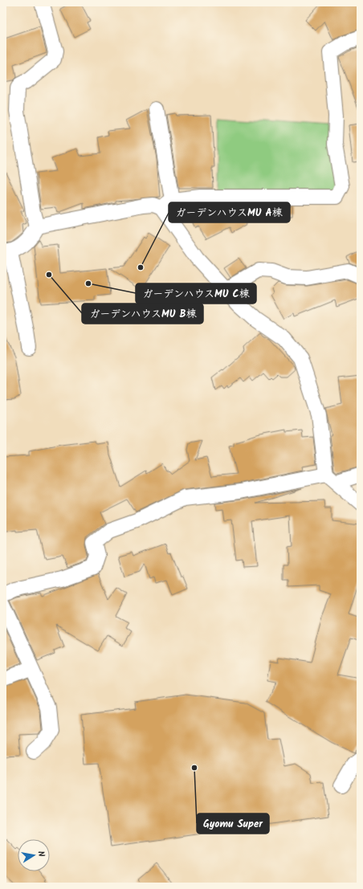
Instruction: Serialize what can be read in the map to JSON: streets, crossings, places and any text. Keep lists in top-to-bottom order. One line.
{"places":["ガーデンハウスMU A棟","ガーデンハウスMU B棟","ガーデンハウスMU C棟","Gyomu Super"],"north":"right"}
